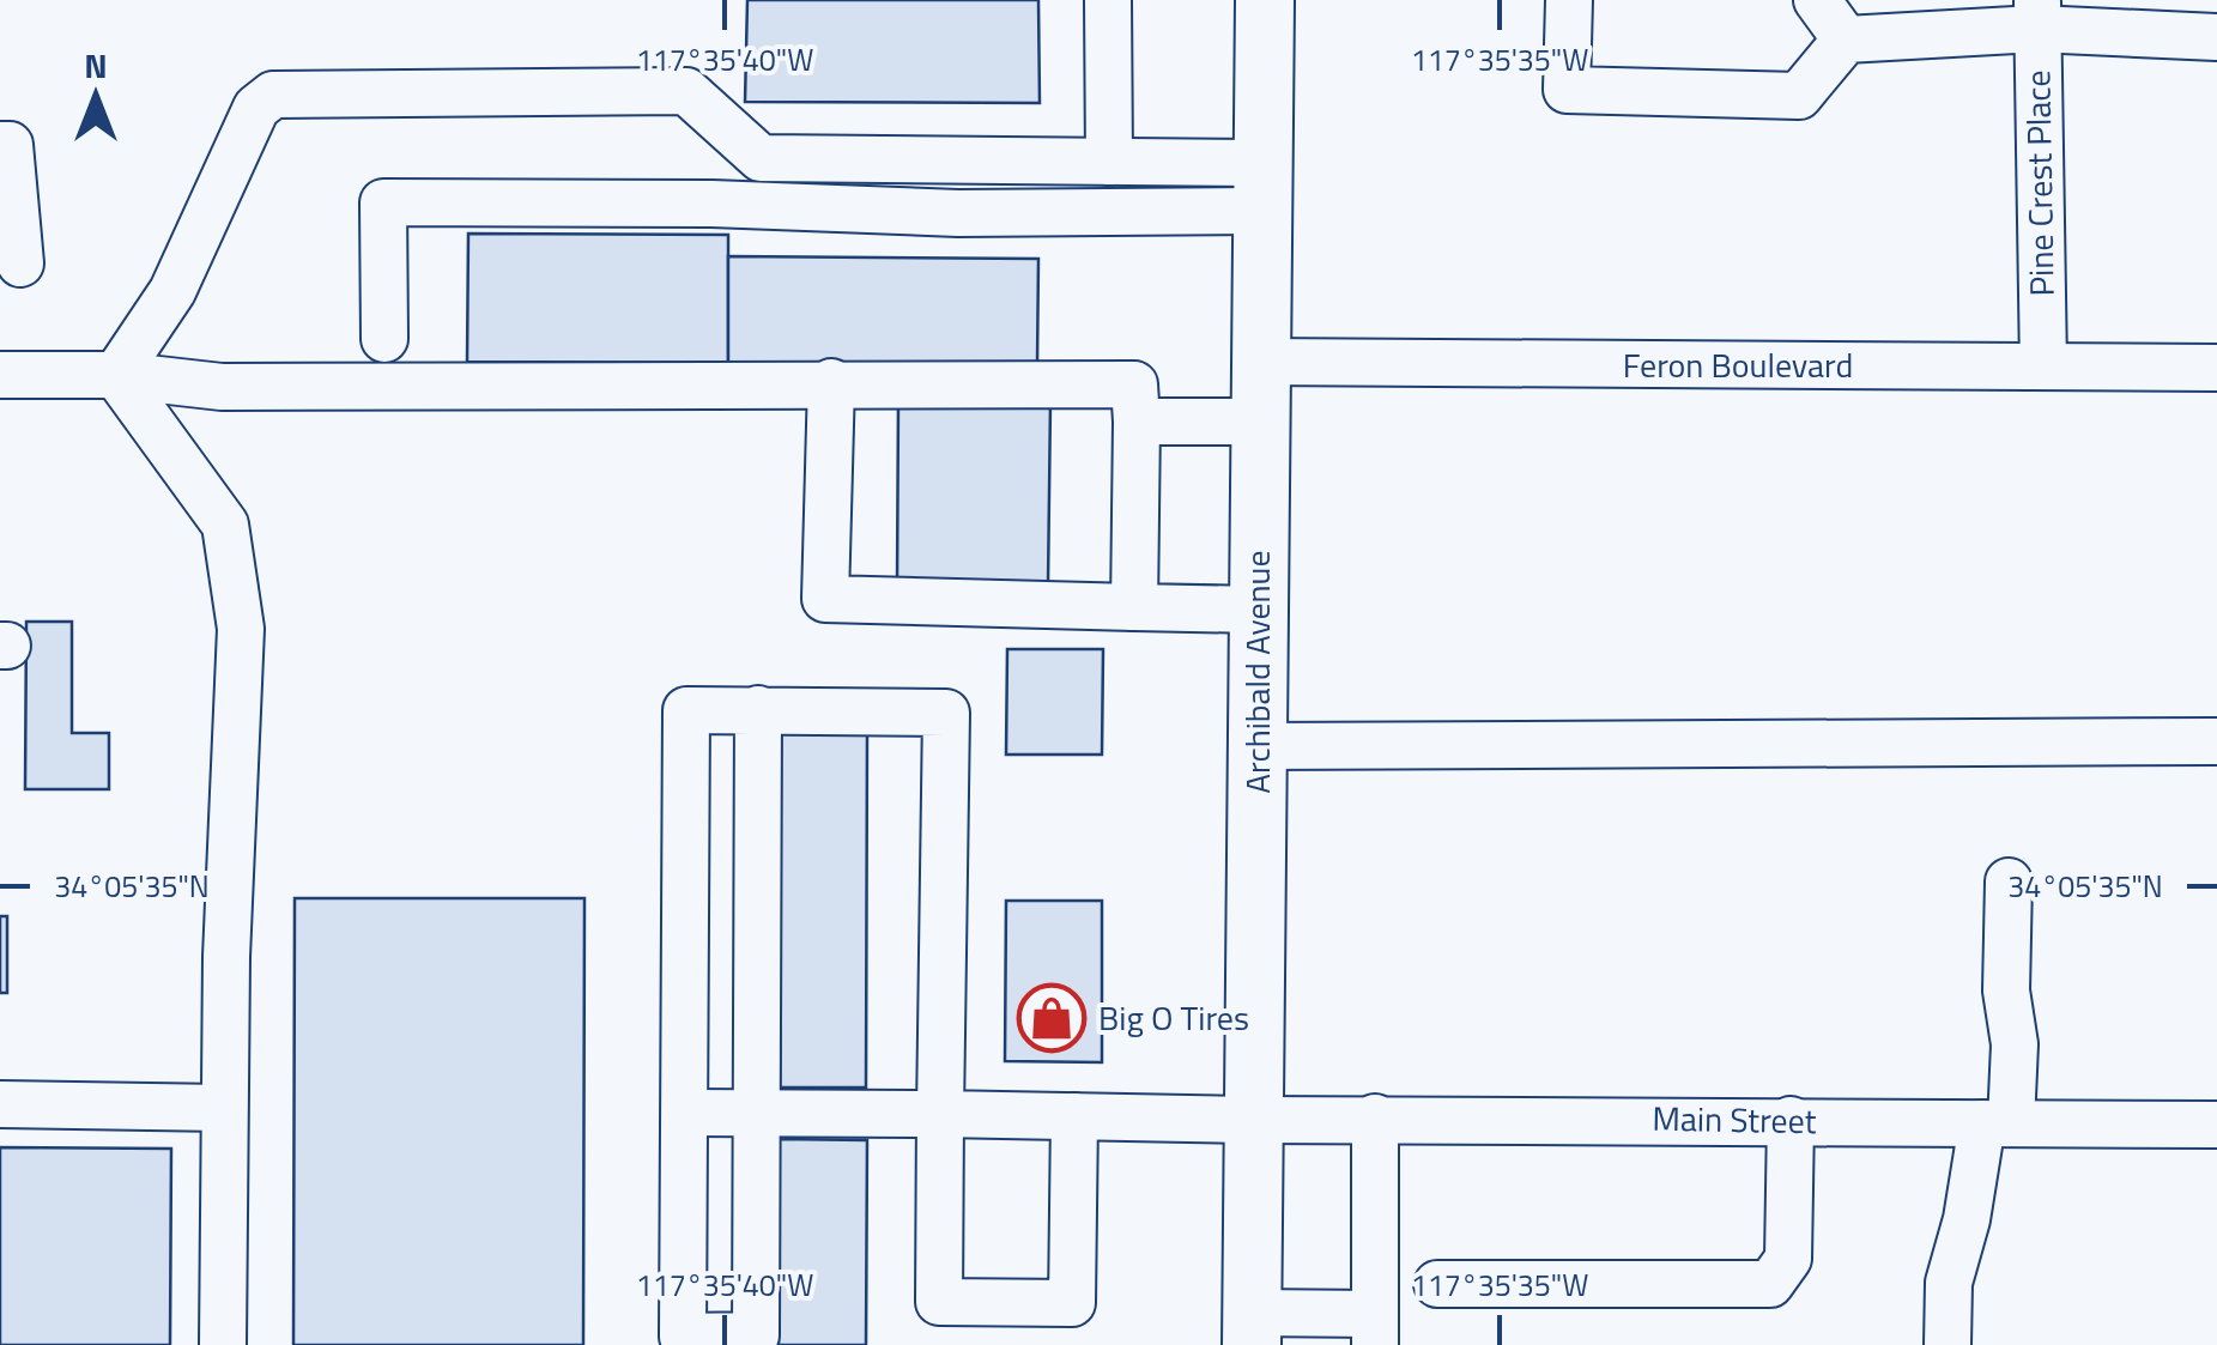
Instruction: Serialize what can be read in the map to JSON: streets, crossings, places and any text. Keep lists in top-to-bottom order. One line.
{"streets":{"main road":["Archibald Avenue"],"street":["Pine Crest Place","Feron Boulevard","Main Street"]},"crossings":[["Pine Crest Place","Feron Boulevard"],["Feron Boulevard","Archibald Avenue"],["Archibald Avenue","Main Street"]],"places":{"shop":["Big O Tires"]},"north":"top","coordinates":["117°35'40\"W","117°35'35\"W","34°05'35\"N"]}
